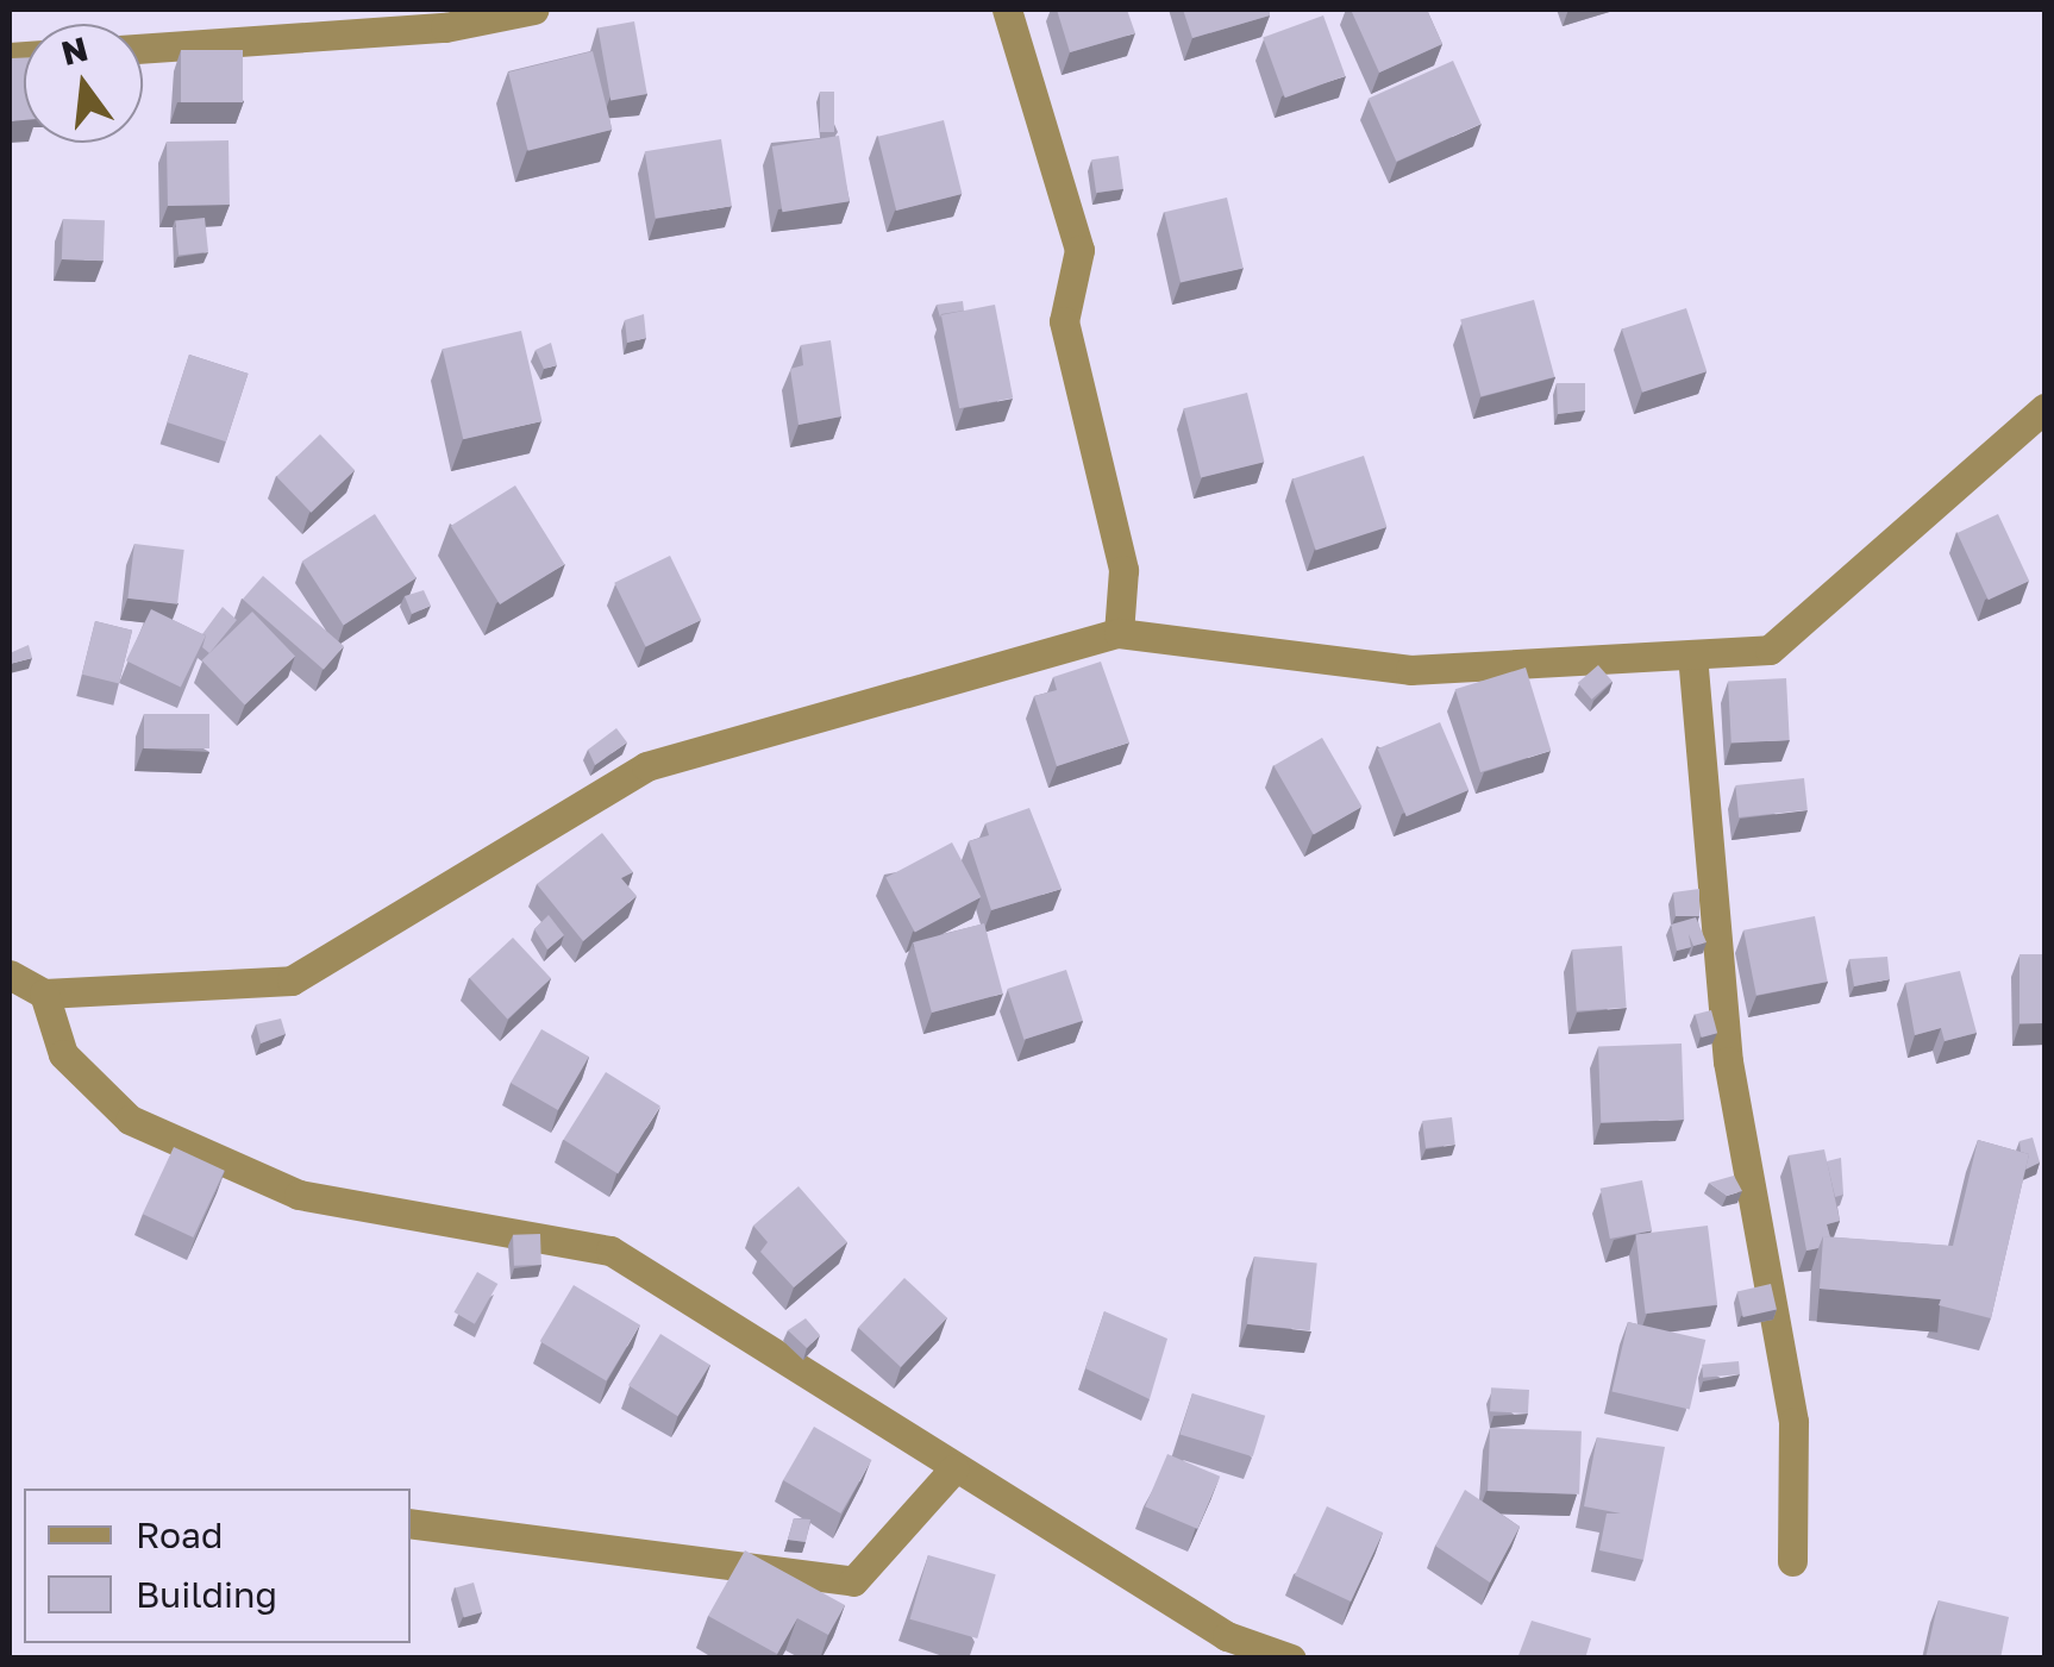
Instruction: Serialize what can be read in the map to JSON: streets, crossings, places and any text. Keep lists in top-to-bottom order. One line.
{"legend":["Road","Building"],"north":"top"}
